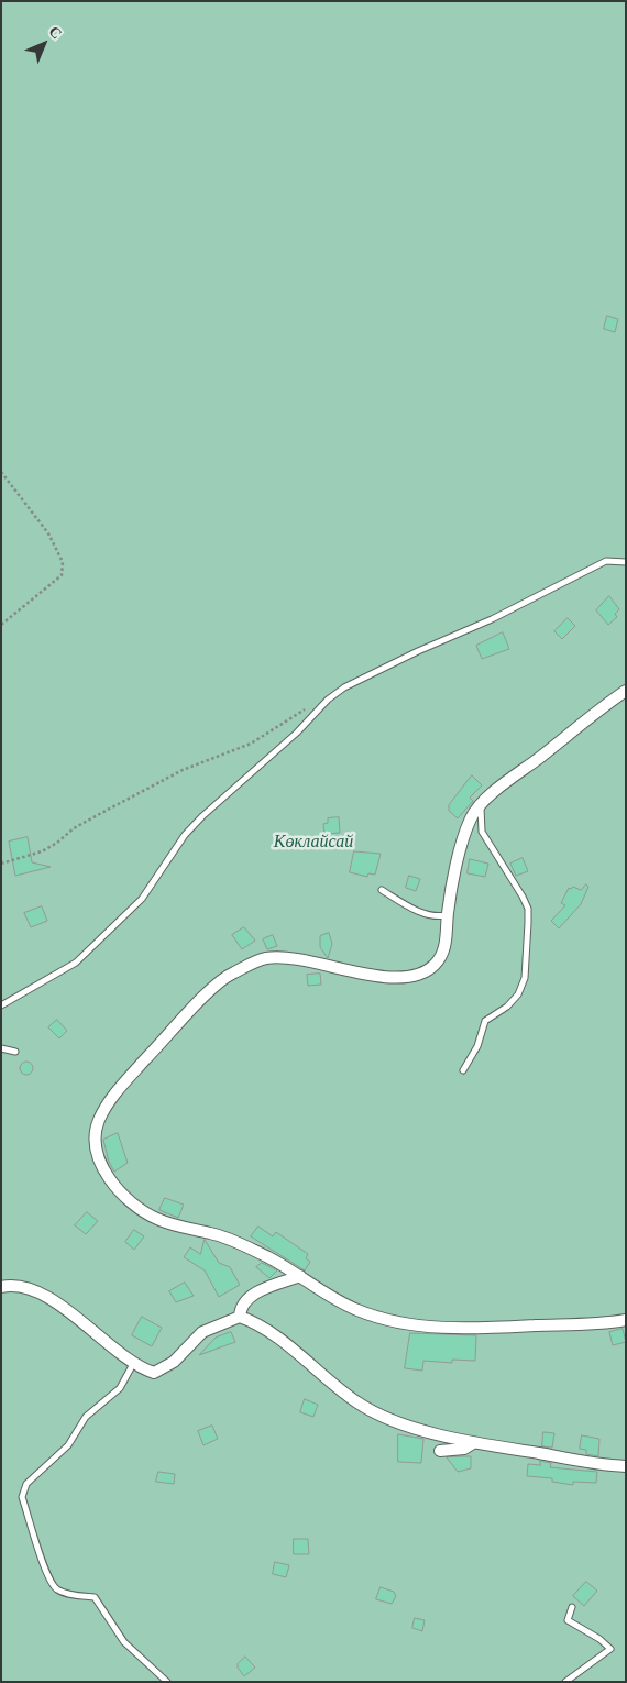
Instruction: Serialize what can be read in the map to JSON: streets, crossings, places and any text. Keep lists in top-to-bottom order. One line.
{"parks":["Көклайсай"],"north":"top right"}
